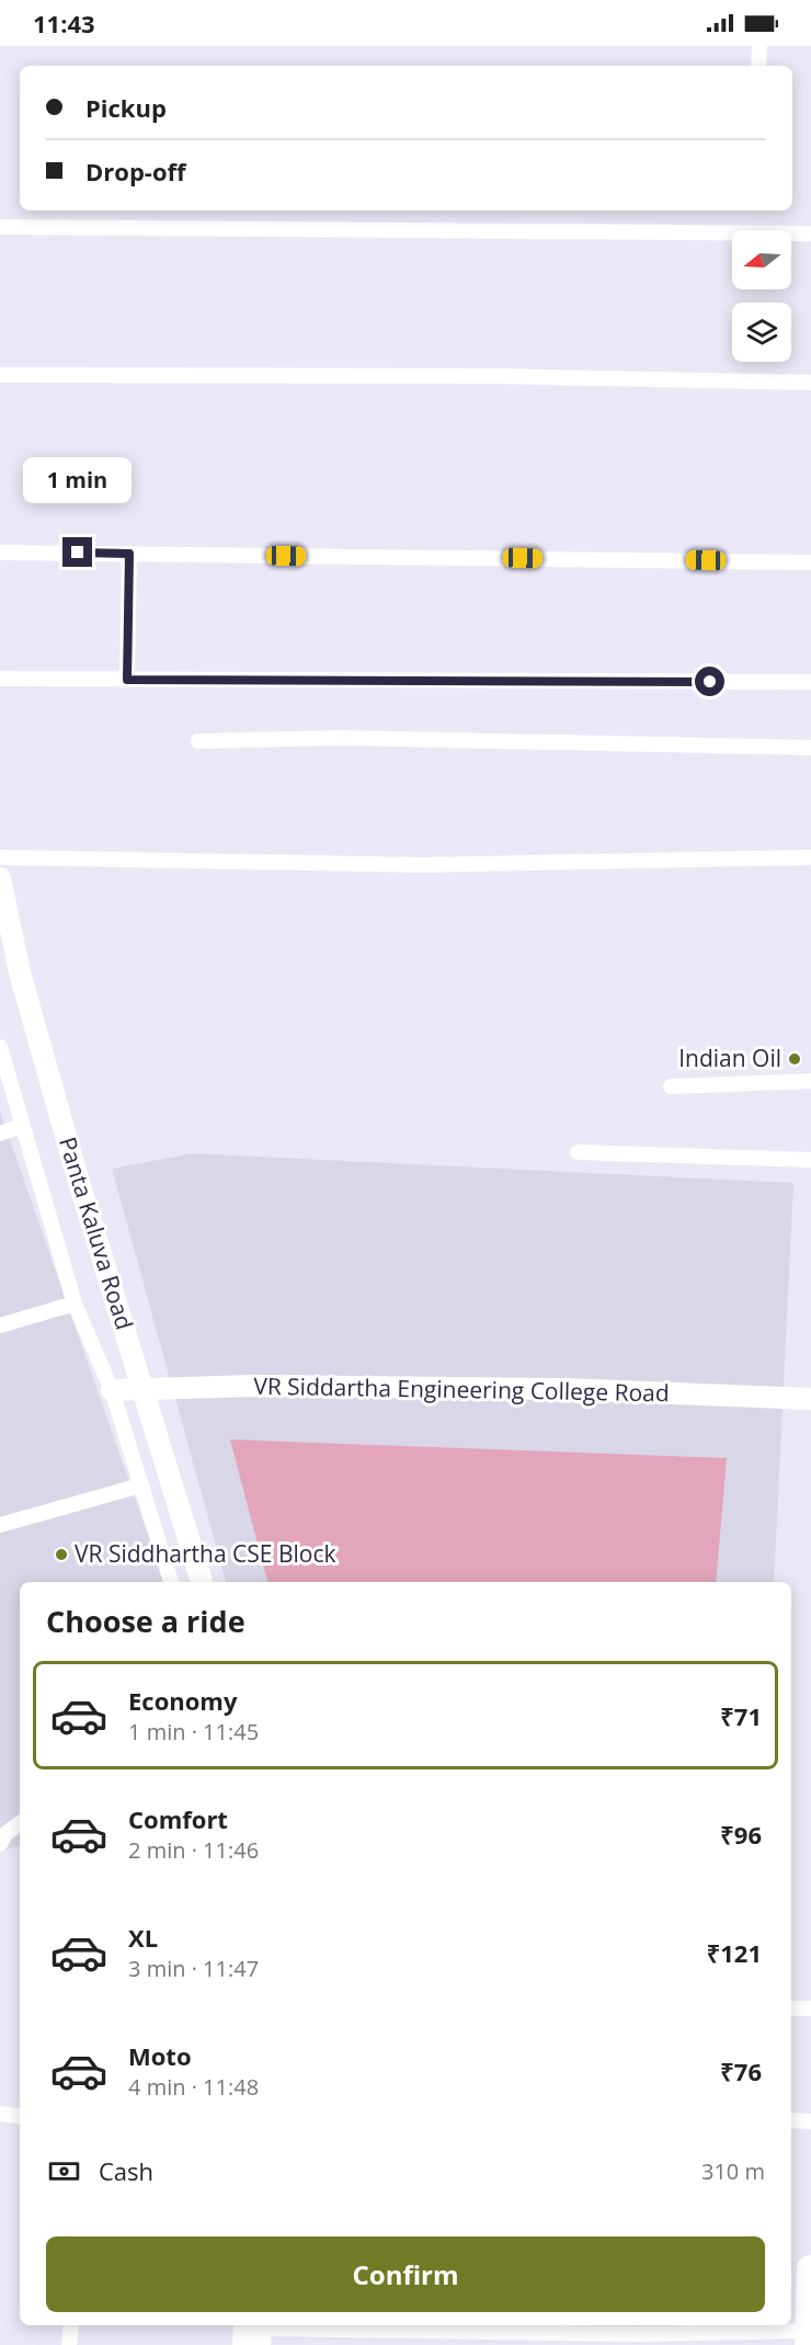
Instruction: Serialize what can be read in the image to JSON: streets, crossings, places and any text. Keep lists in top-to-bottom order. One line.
{"streets":{"street":["Panta Kaluva Road","VR Siddartha Engineering College Road"]},"places":["Indian Oil","VR Siddhartha CSE Block"],"north":"left","page":{"status":"11:43","banner":["Pickup","Drop-off"],"bubble":"1 min","heading":"Choose a ride","list":[{"name":"Economy","note":"1 min · 11:45","value":"₹71"},{"name":"Comfort","note":"2 min · 11:46","value":"₹96"},{"name":"XL","note":"3 min · 11:47","value":"₹121"},{"name":"Moto","note":"4 min · 11:48","value":"₹76"}],"pay":["Cash","310 m"],"buttons":"Confirm"}}
